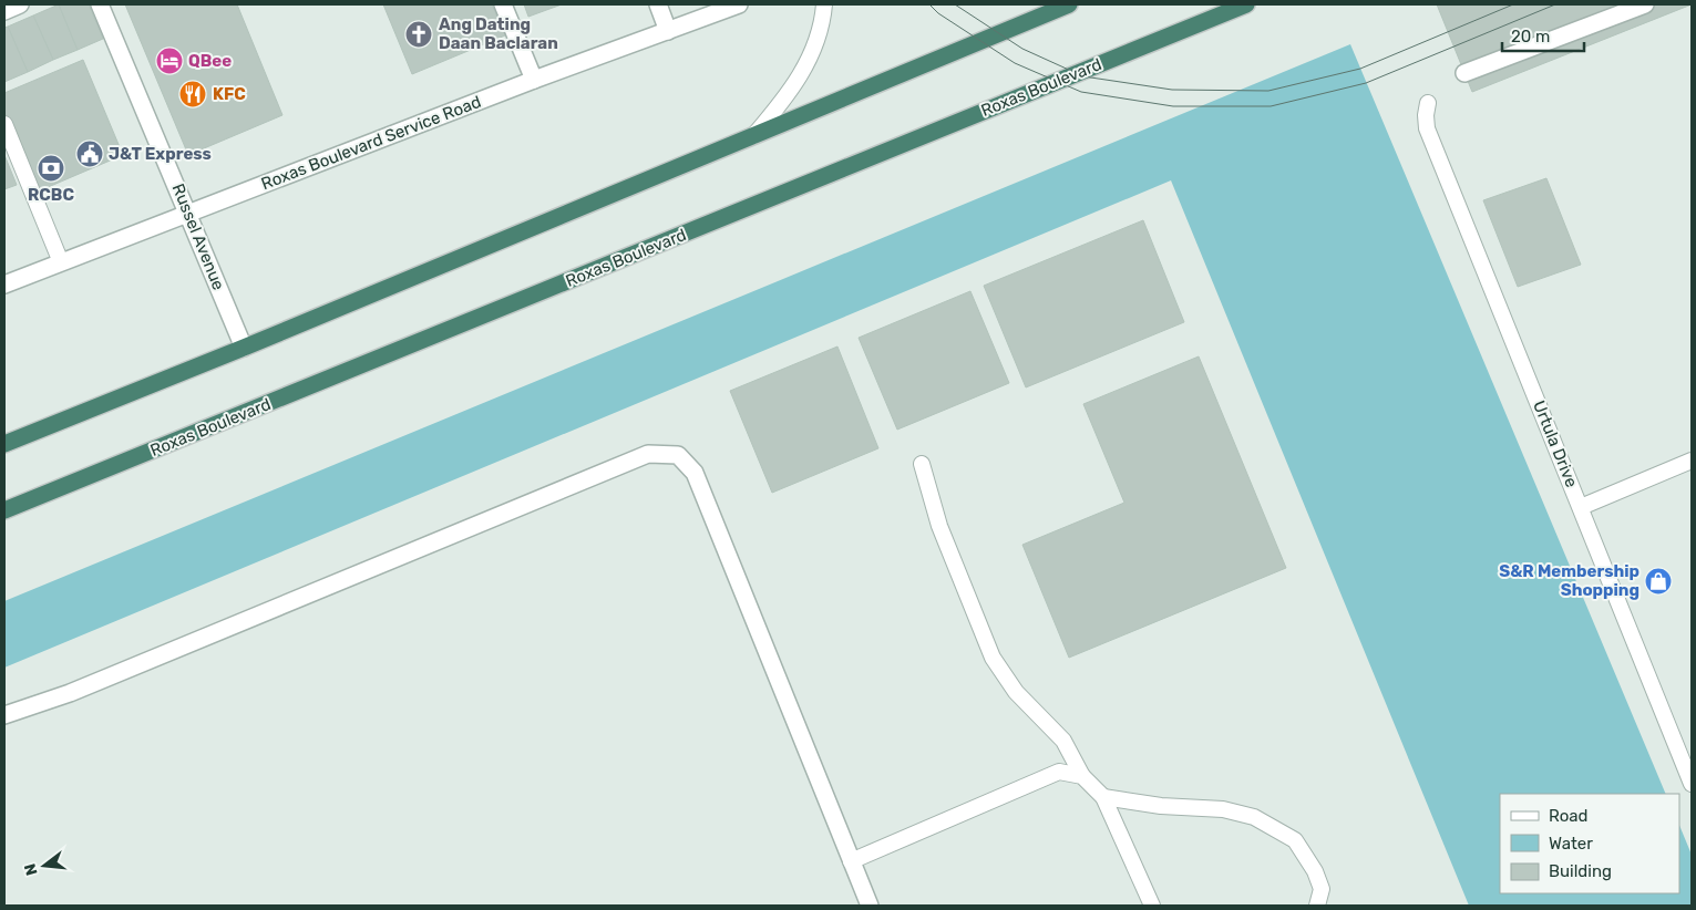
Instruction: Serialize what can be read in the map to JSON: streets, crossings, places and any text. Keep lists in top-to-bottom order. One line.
{"streets":{"highway":["Roxas Boulevard"],"street":["Roxas Boulevard Service Road","Russel Avenue"],"lane":["Urtula Drive"]},"crossings":[["Roxas Boulevard Service Road","Russel Avenue"]],"places":{"church":["Ang Dating Daan Baclaran"],"hotel":["QBee"],"restaurant":["KFC"],"public building":["J&T Express"],"bank":["RCBC"],"shop":["S&R Membership Shopping"]},"legend":["Road","Water","Building"],"scale_bar":"20 m","north":"left"}
